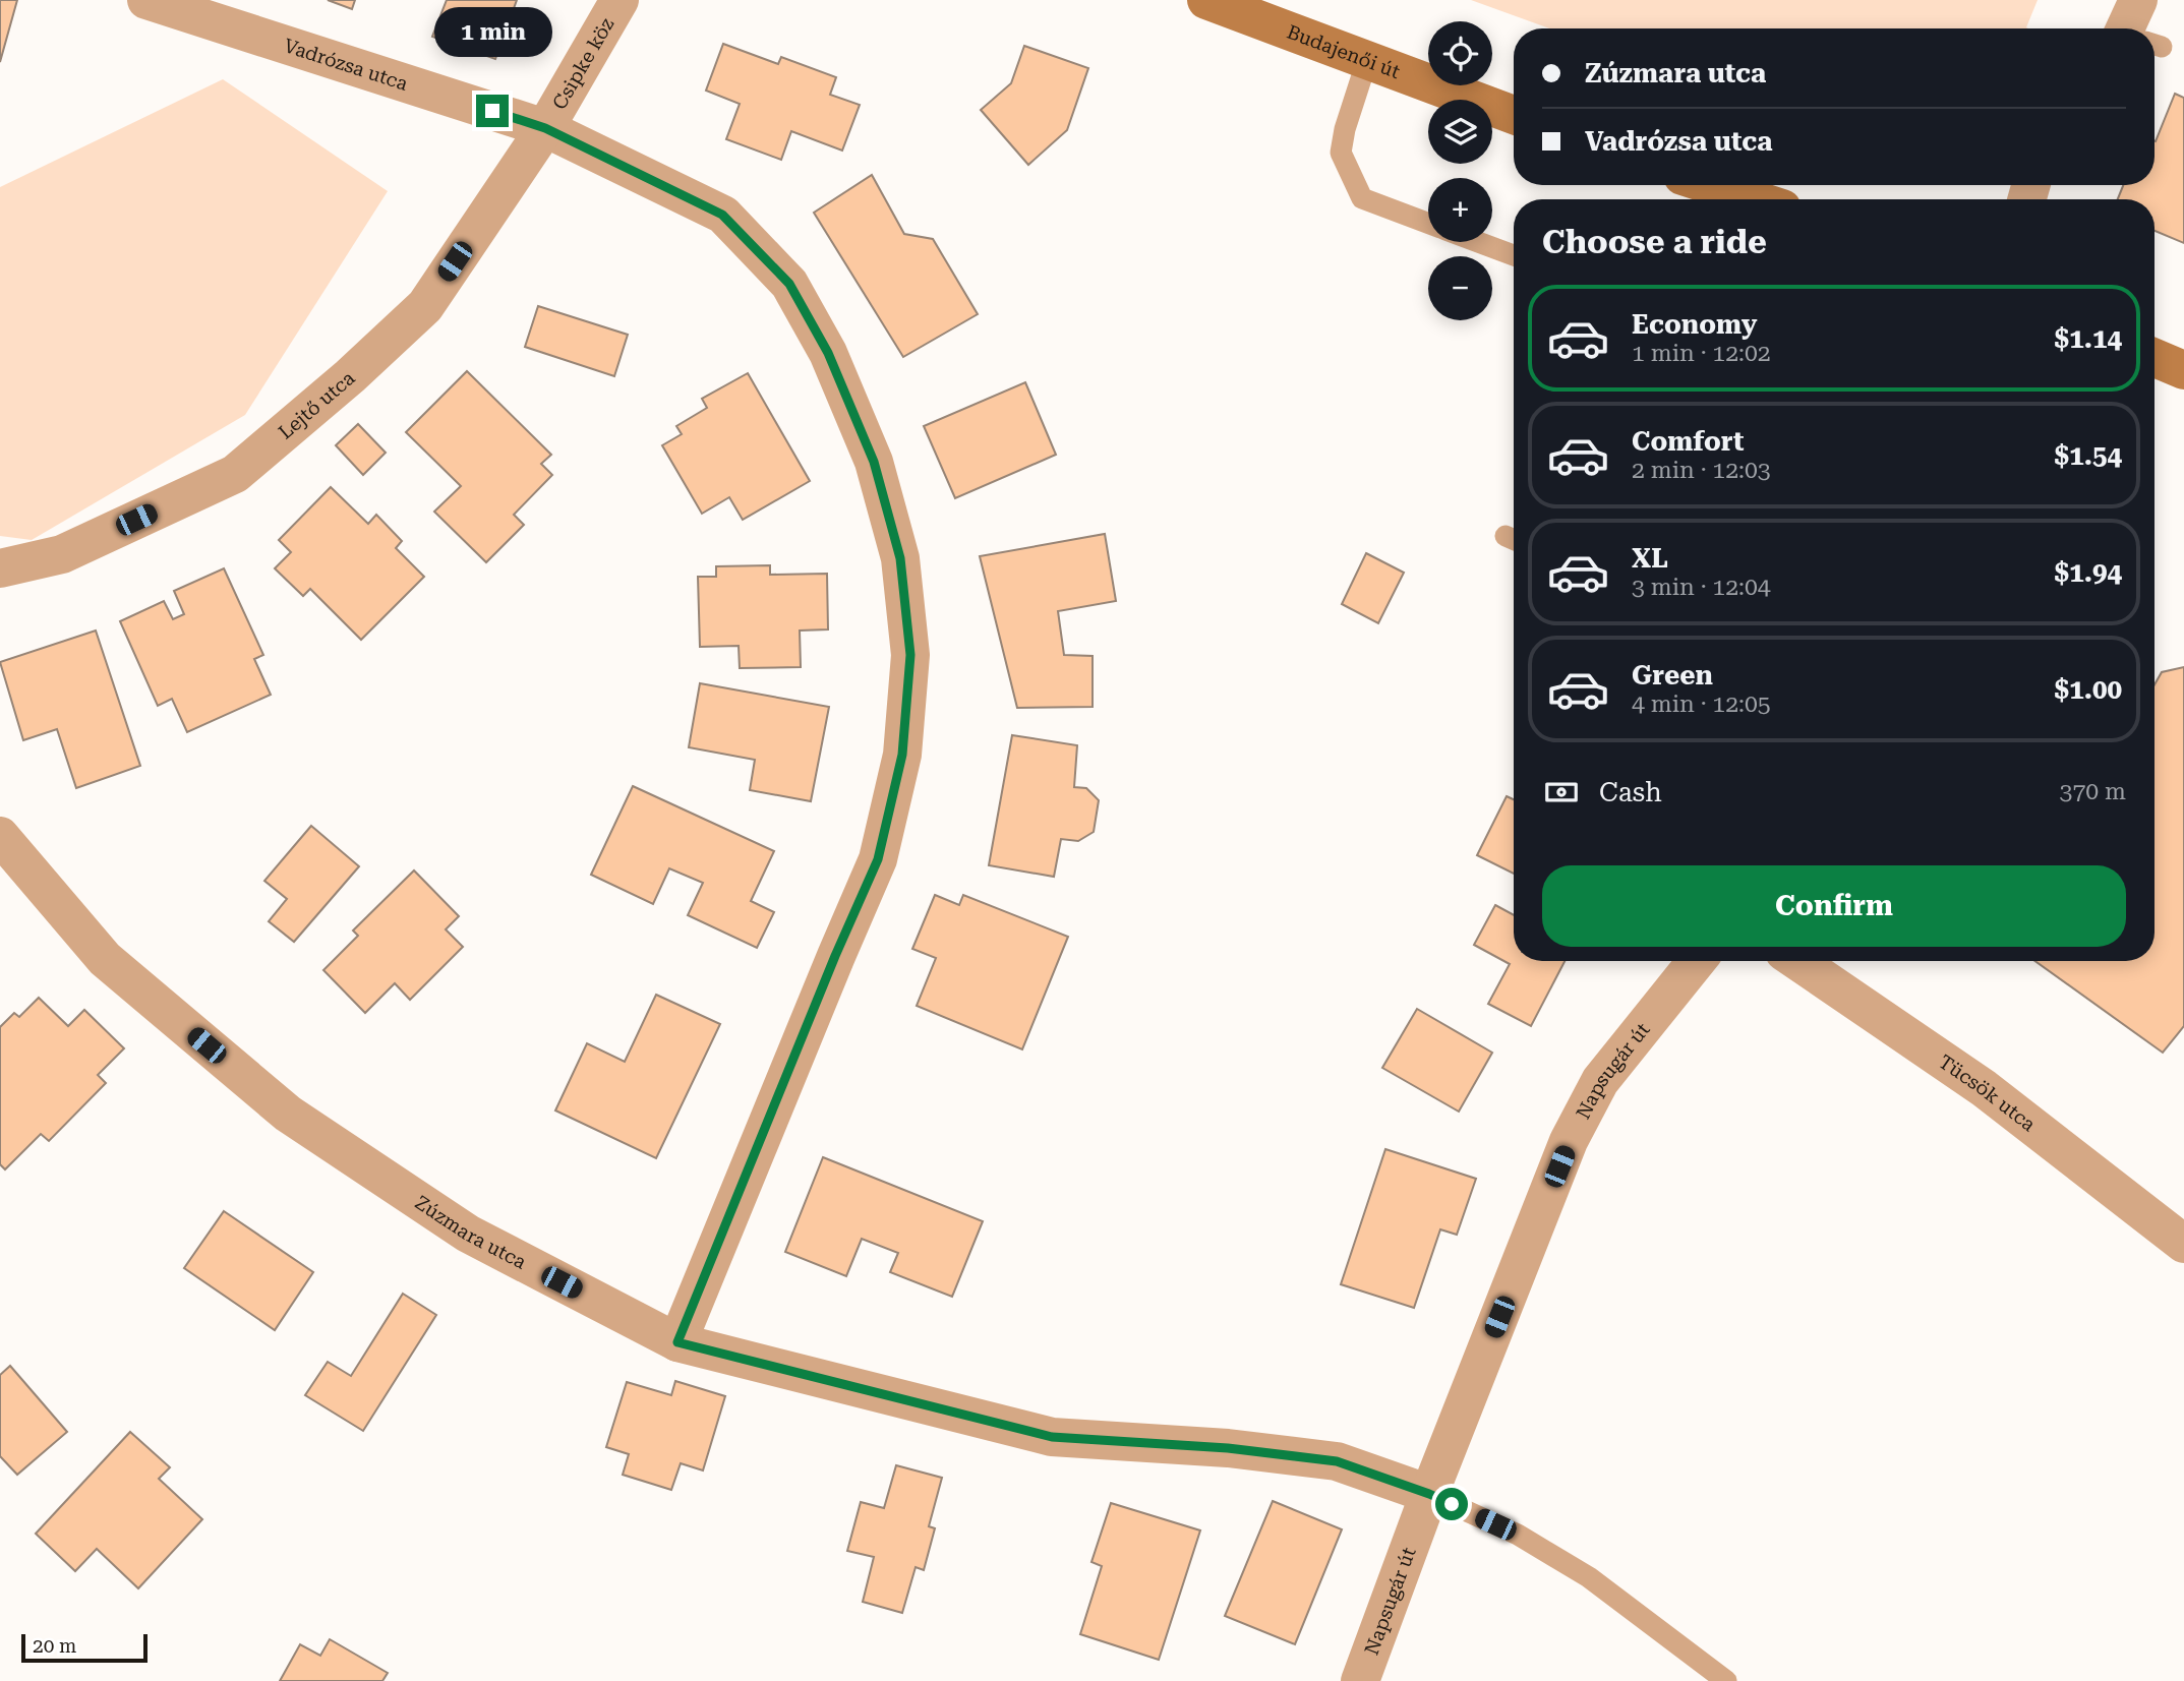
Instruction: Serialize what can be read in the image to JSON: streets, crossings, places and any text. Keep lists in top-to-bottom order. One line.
{"streets":{"main road":["Budajenői út"],"street":["Vadrózsa utca","Csipke köz","Lejtő utca","Napsugár út","Tücsök utca","Zúzmara utca"]},"crossings":[["Vadrózsa utca","Csipke köz"],["Vadrózsa utca","Lejtő utca"],["Vadrózsa utca","Zúzmara utca"],["Csipke köz","Lejtő utca"],["Napsugár út","Zúzmara utca"]],"scale_bar":"20 m","page":{"bubble":"1 min","map_buttons":["+","−"],"banner":["Zúzmara utca","Vadrózsa utca"],"heading":"Choose a ride","list":[{"name":"Economy","note":"1 min · 12:02","value":"$1.14"},{"name":"Comfort","note":"2 min · 12:03","value":"$1.54"},{"name":"XL","note":"3 min · 12:04","value":"$1.94"},{"name":"Green","note":"4 min · 12:05","value":"$1.00"}],"pay":["Cash","370 m"],"buttons":"Confirm","scale":"20 m"}}
